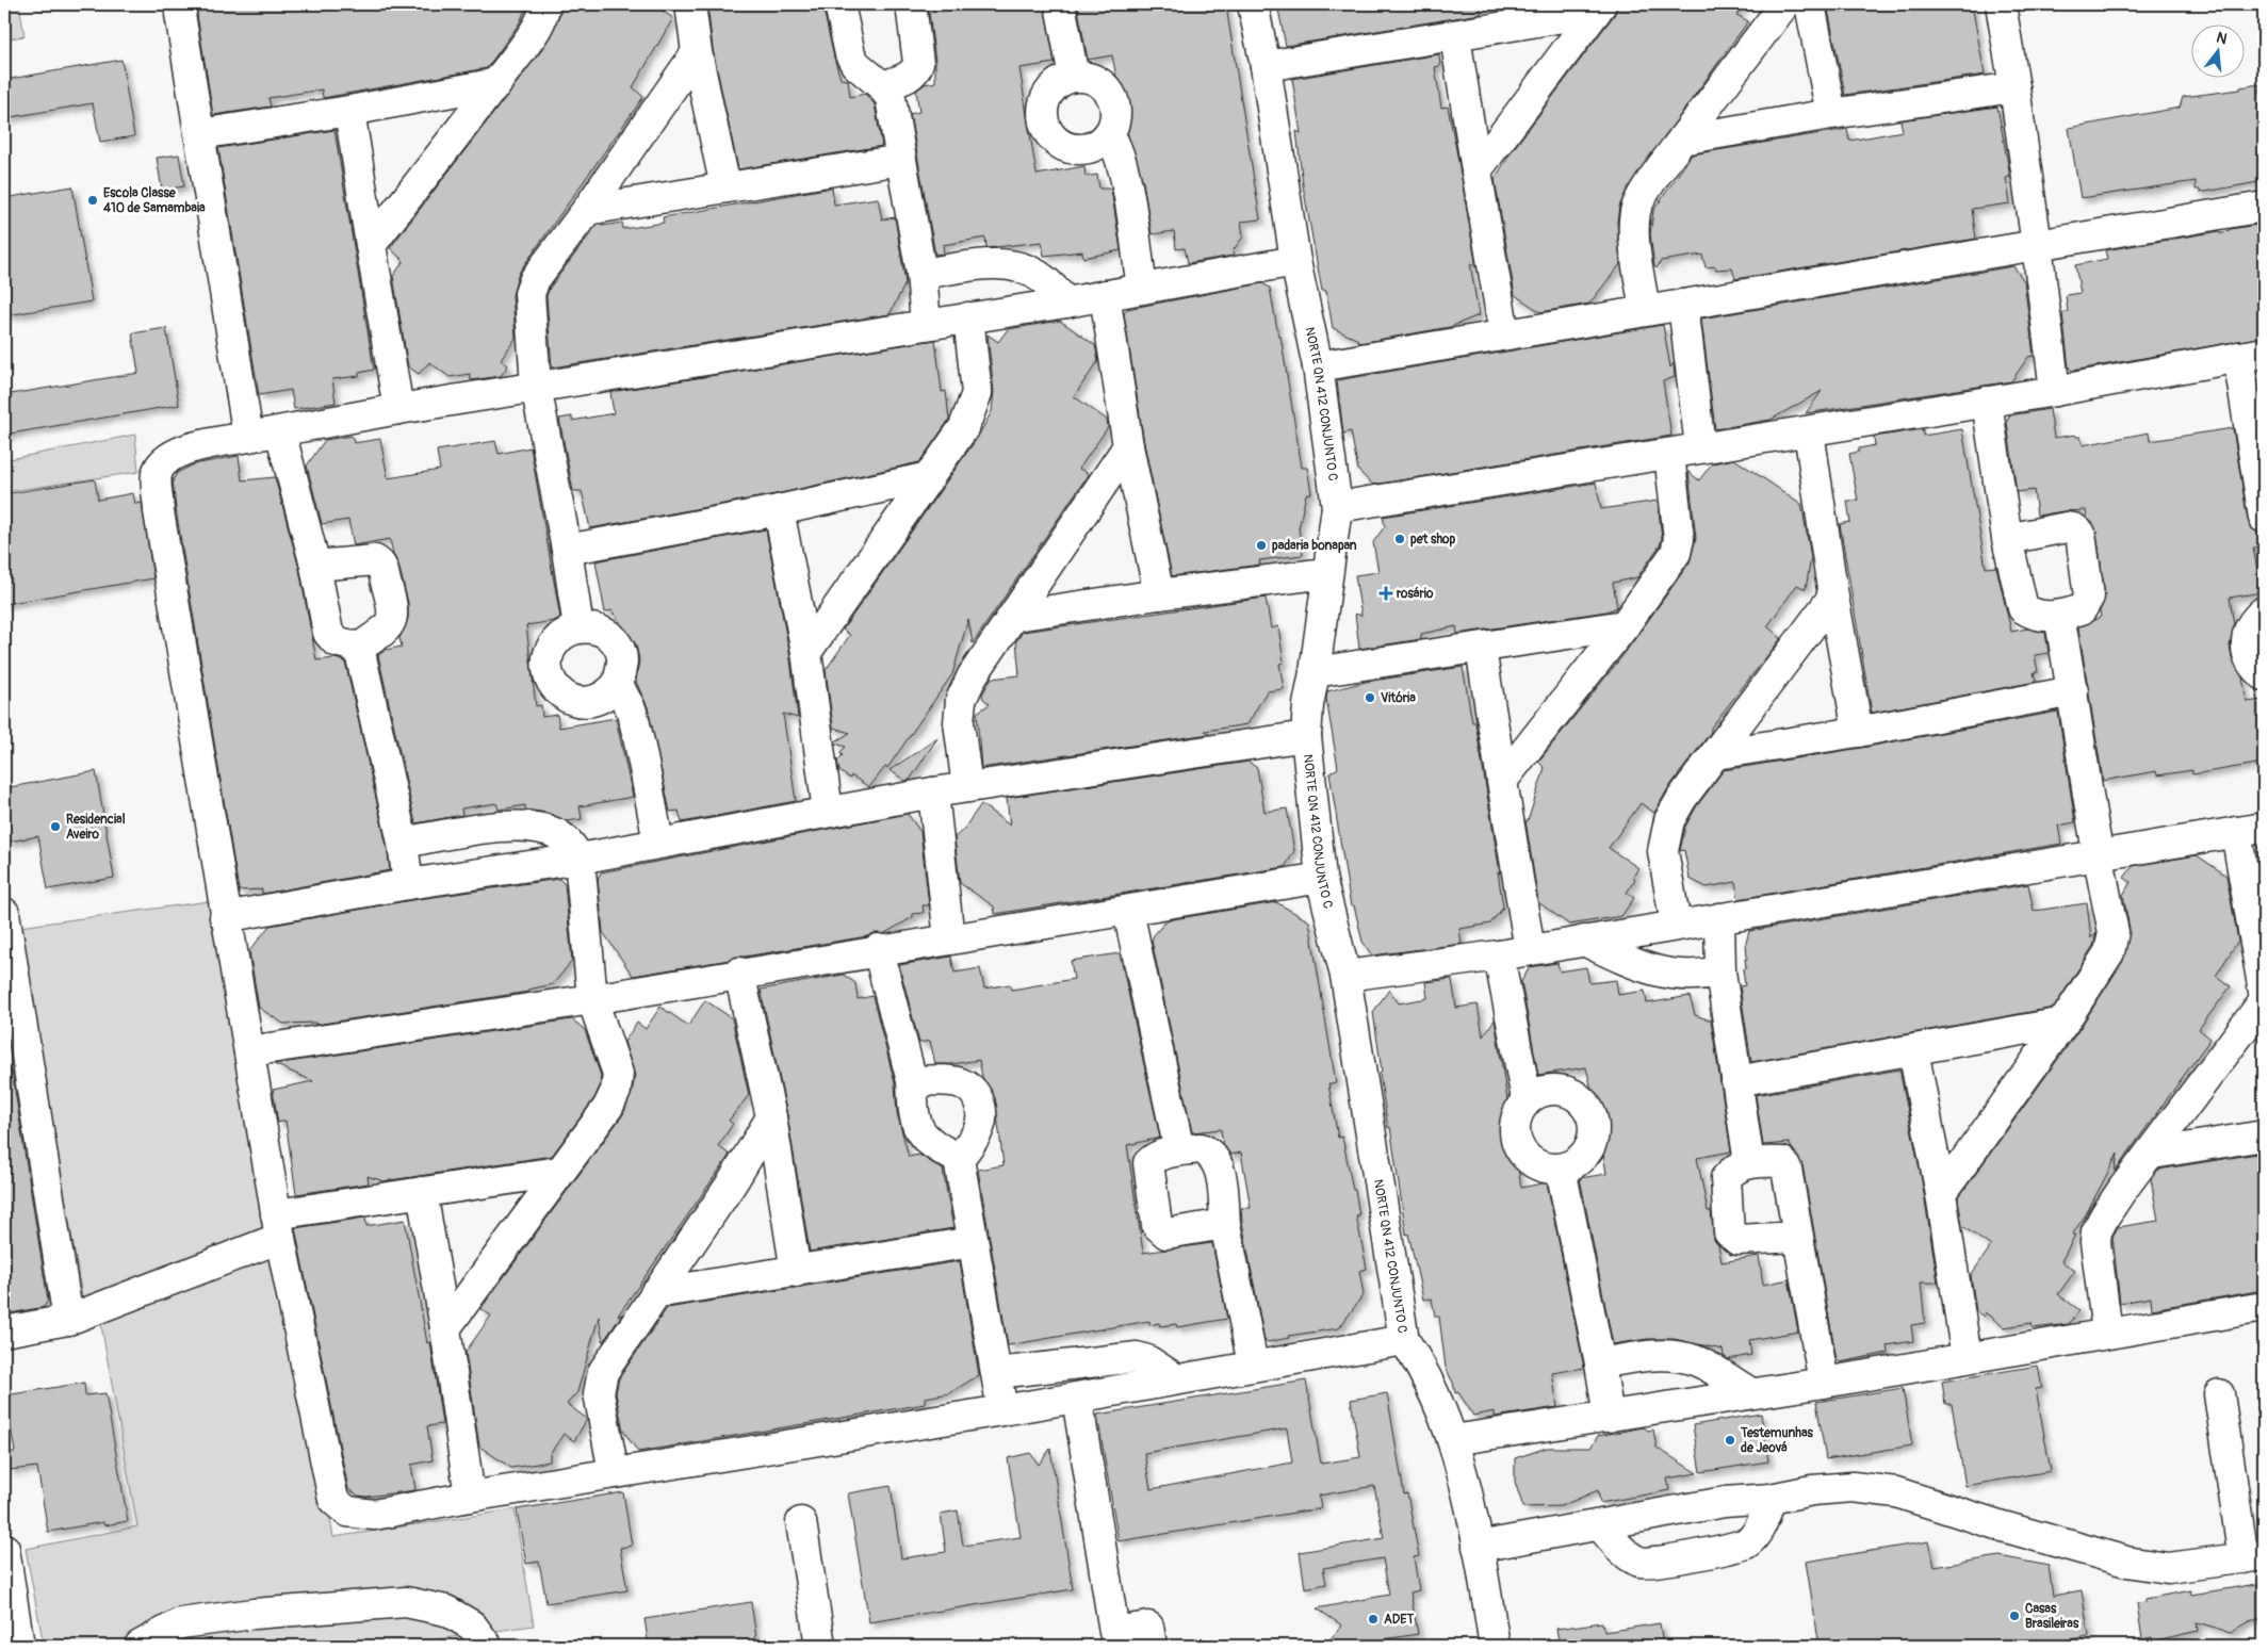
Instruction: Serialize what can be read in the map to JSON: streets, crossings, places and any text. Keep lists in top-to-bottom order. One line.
{"streets":{"street":["NORTE QN 412 CONJUNTO C"]},"places":{"other":["Escola Classe 410 de Samambaia","pet shop","padaria bonapan","Vitória","Residencial Aveiro","Testemunhas de Jeová","Casas Brasileiras","ADET"],"health":["rosário"]},"north":"top"}
